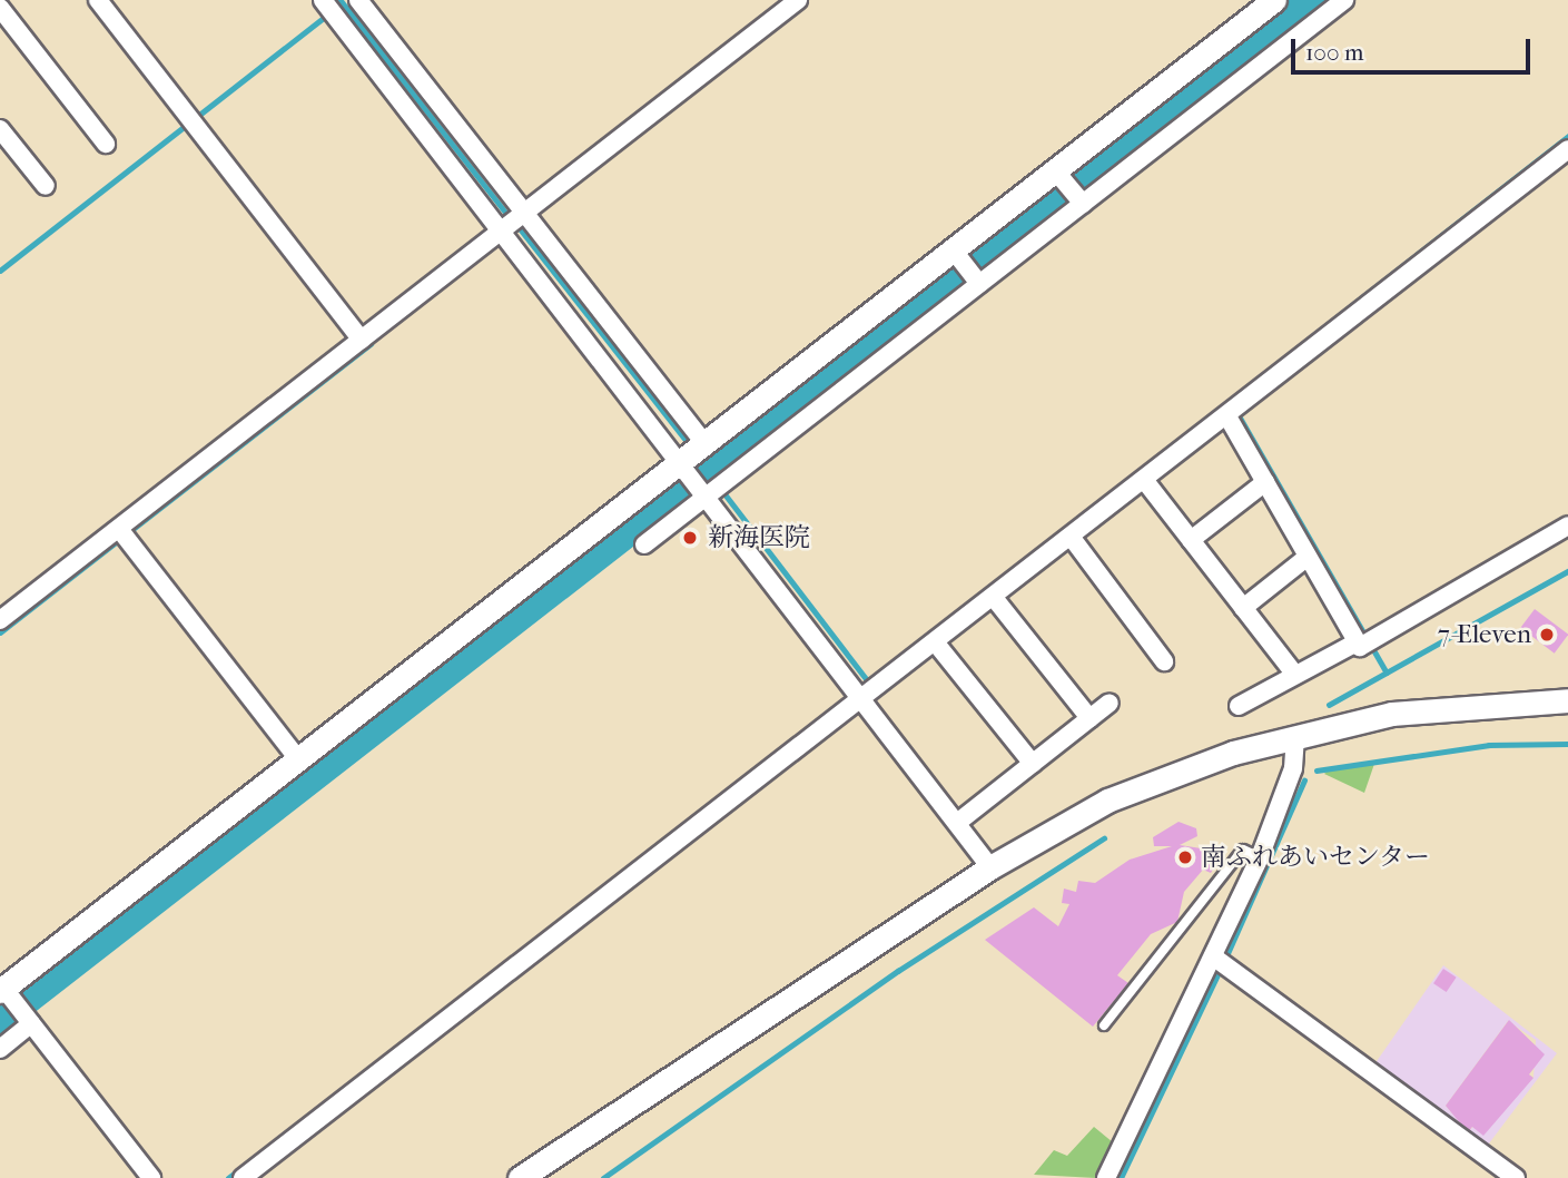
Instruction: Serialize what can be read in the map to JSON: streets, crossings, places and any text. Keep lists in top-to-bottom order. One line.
{"places":["新海医院","7-Eleven","南ふれあいセンター"],"scale_bar":"100 m"}
